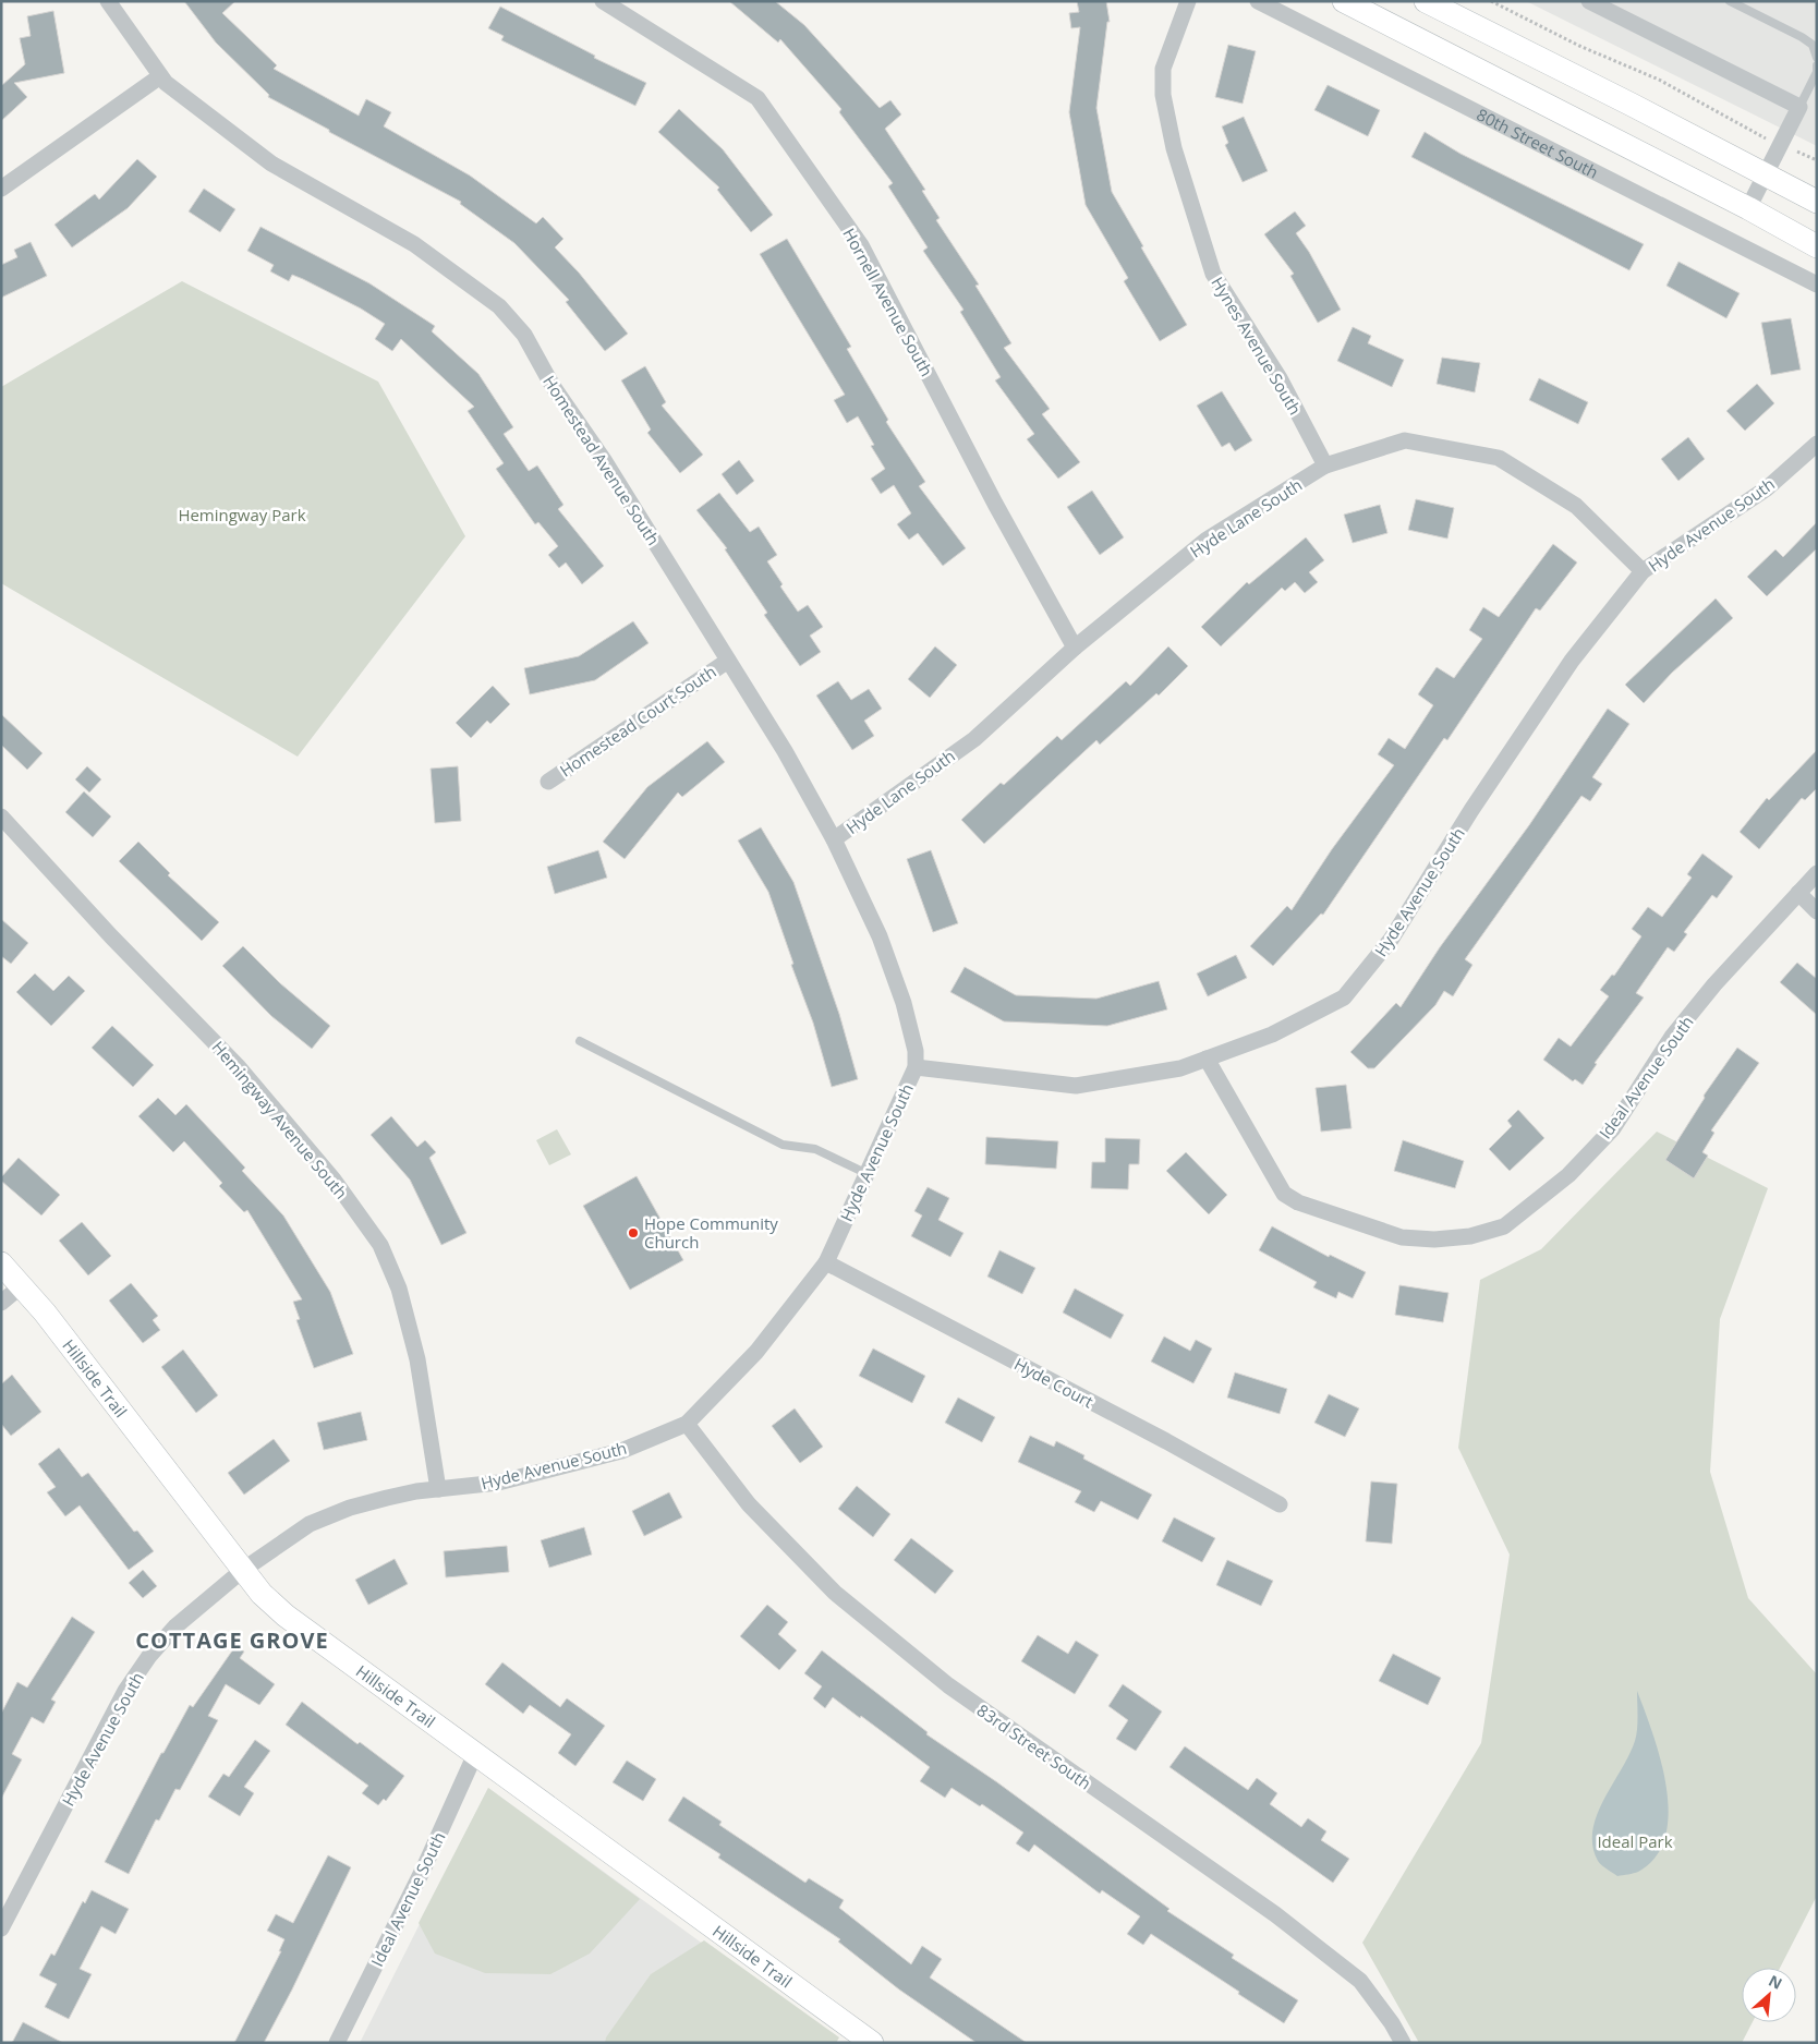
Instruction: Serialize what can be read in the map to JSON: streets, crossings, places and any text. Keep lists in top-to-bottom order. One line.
{"streets":{"street":["80th Street South","Hornell Avenue South","Hynes Avenue South","Homestead Avenue South","Hyde Lane South","Hyde Avenue South","Homestead Court South","Ideal Avenue South","Hemingway Avenue South","Hillside Trail","Hyde Court","83rd Street South"]},"crossings":[["Hornell Avenue South","Hyde Lane South"],["Hynes Avenue South","Hyde Lane South"],["Homestead Avenue South","Hyde Lane South"],["Homestead Avenue South","Hyde Avenue South"],["Homestead Avenue South","Homestead Court South"],["Hyde Lane South","Hyde Avenue South"],["Hyde Avenue South","Ideal Avenue South"],["Hyde Avenue South","Hemingway Avenue South"],["Hyde Avenue South","Hillside Trail"],["Hyde Avenue South","Hyde Court"],["Hyde Avenue South","83rd Street South"],["Ideal Avenue South","Hillside Trail"]],"districts":["COTTAGE GROVE"],"parks":["Hemingway Park","Ideal Park"],"places":["Hope Community Church"],"north":"top right"}
